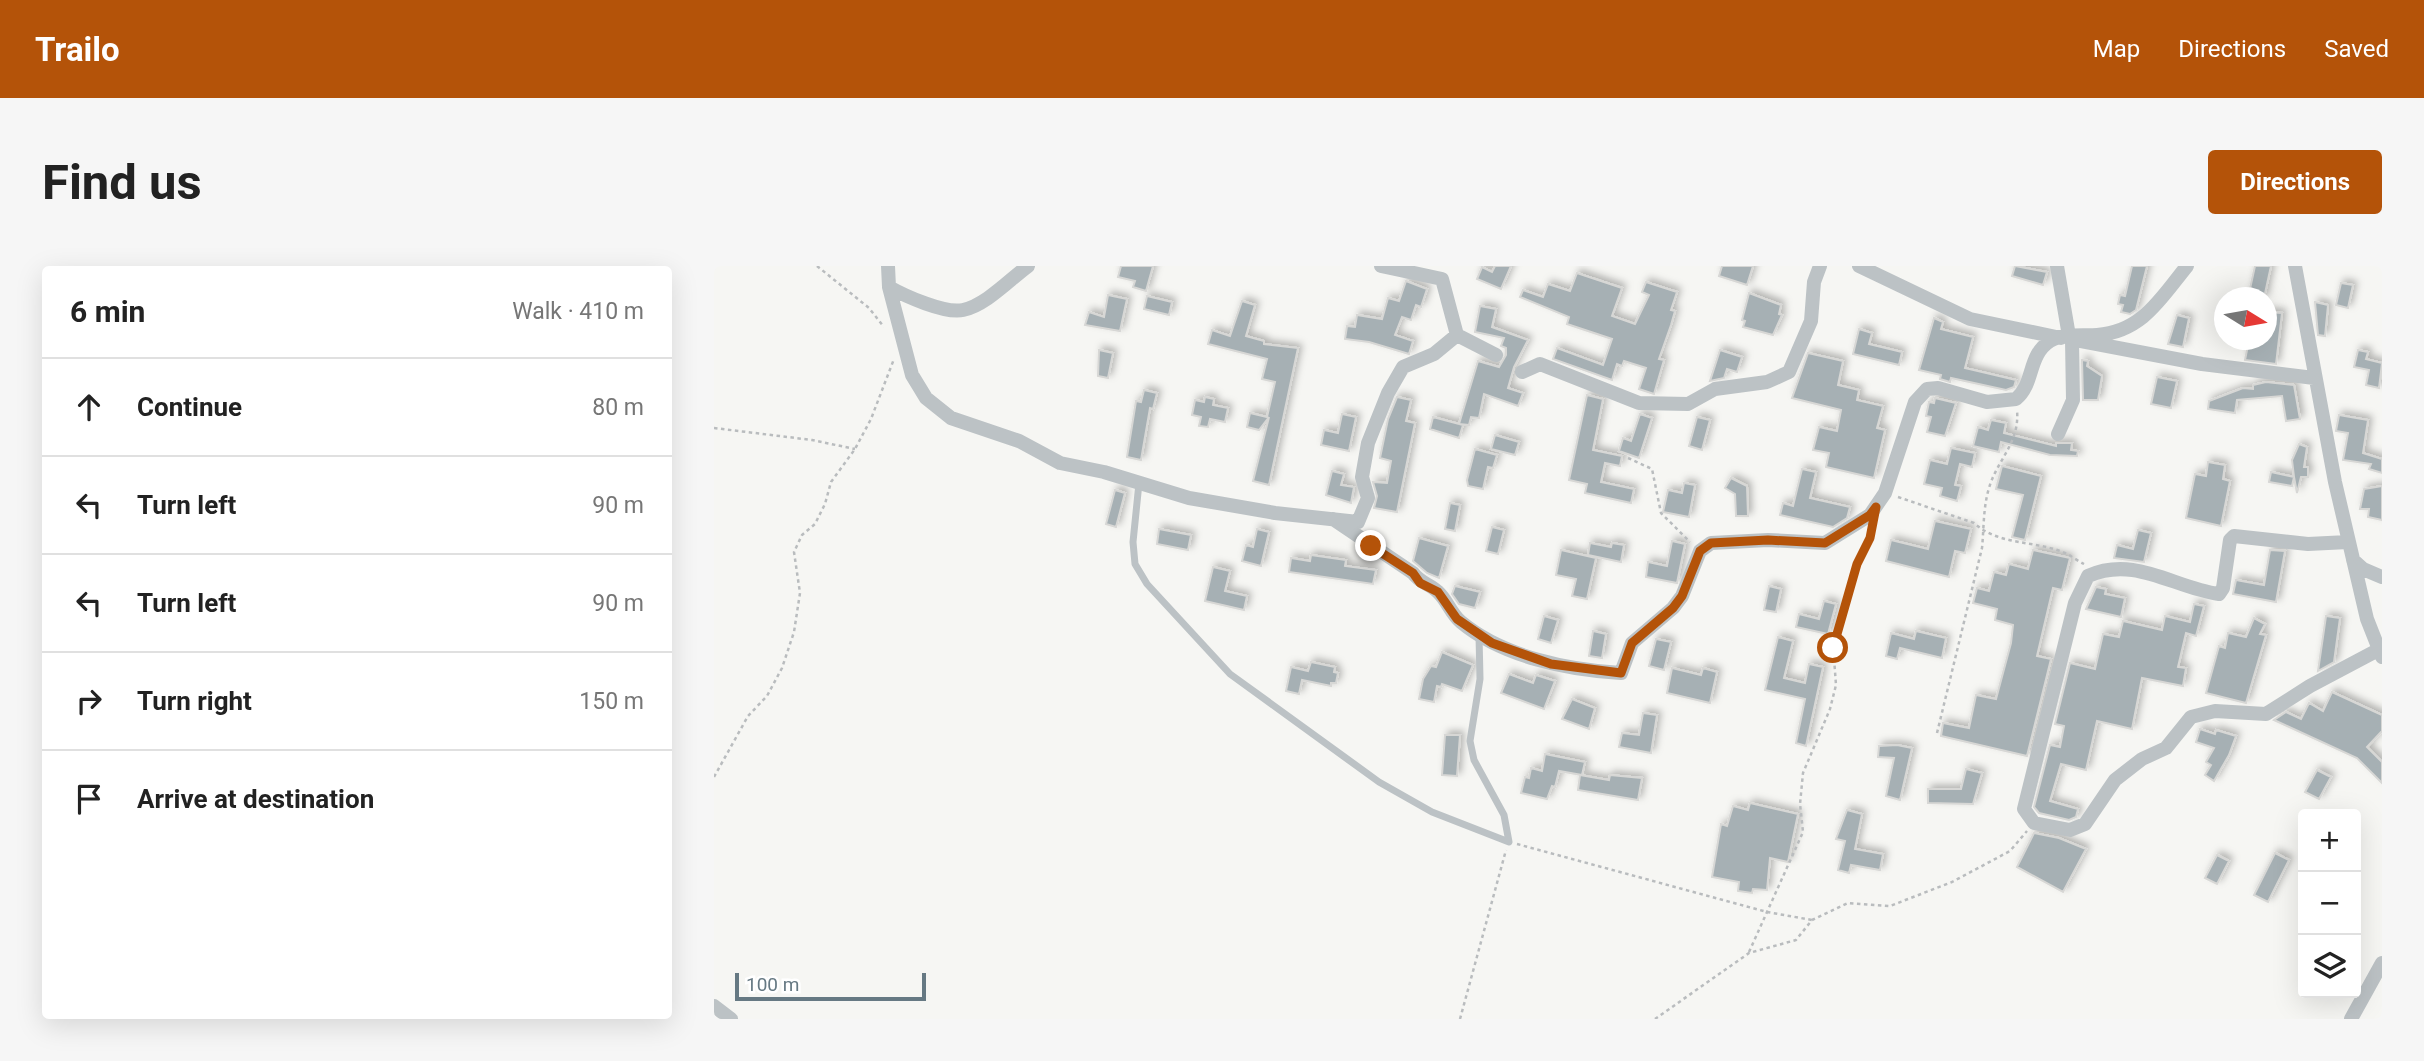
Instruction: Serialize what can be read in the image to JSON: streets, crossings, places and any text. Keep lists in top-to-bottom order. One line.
{"scale_bar":"100 m","north":"right","page":{"header":"Trailo","nav":["Map","Directions","Saved"],"buttons":"Directions","title":"Find us","heading":["6 min","Walk · 410 m"],"list":[["Continue","80 m"],["Turn left","90 m"],["Turn left","90 m"],["Turn right","150 m"],"Arrive at destination"],"map_buttons":["+","−"],"scale":"100 m"}}
